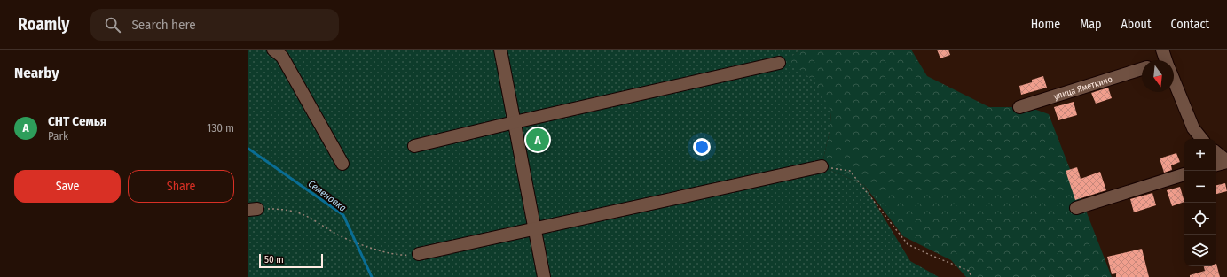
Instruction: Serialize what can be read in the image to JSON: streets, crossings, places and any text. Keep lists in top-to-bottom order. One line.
{"streets":{"street":["улица Яметкино"]},"water":["Семеновка"],"scale_bar":"50 m","north":"bottom","page":{"header":"Roamly","search":"Search here","nav":["Home","Map","About","Contact"],"heading":"Nearby","list":[{"mark":"A","name":"СНТ Семья","note":"Park","value":"130 m"}],"pins":"A","map_buttons":["+","−"],"buttons":["Save","Share"],"scale":"50 m"}}
